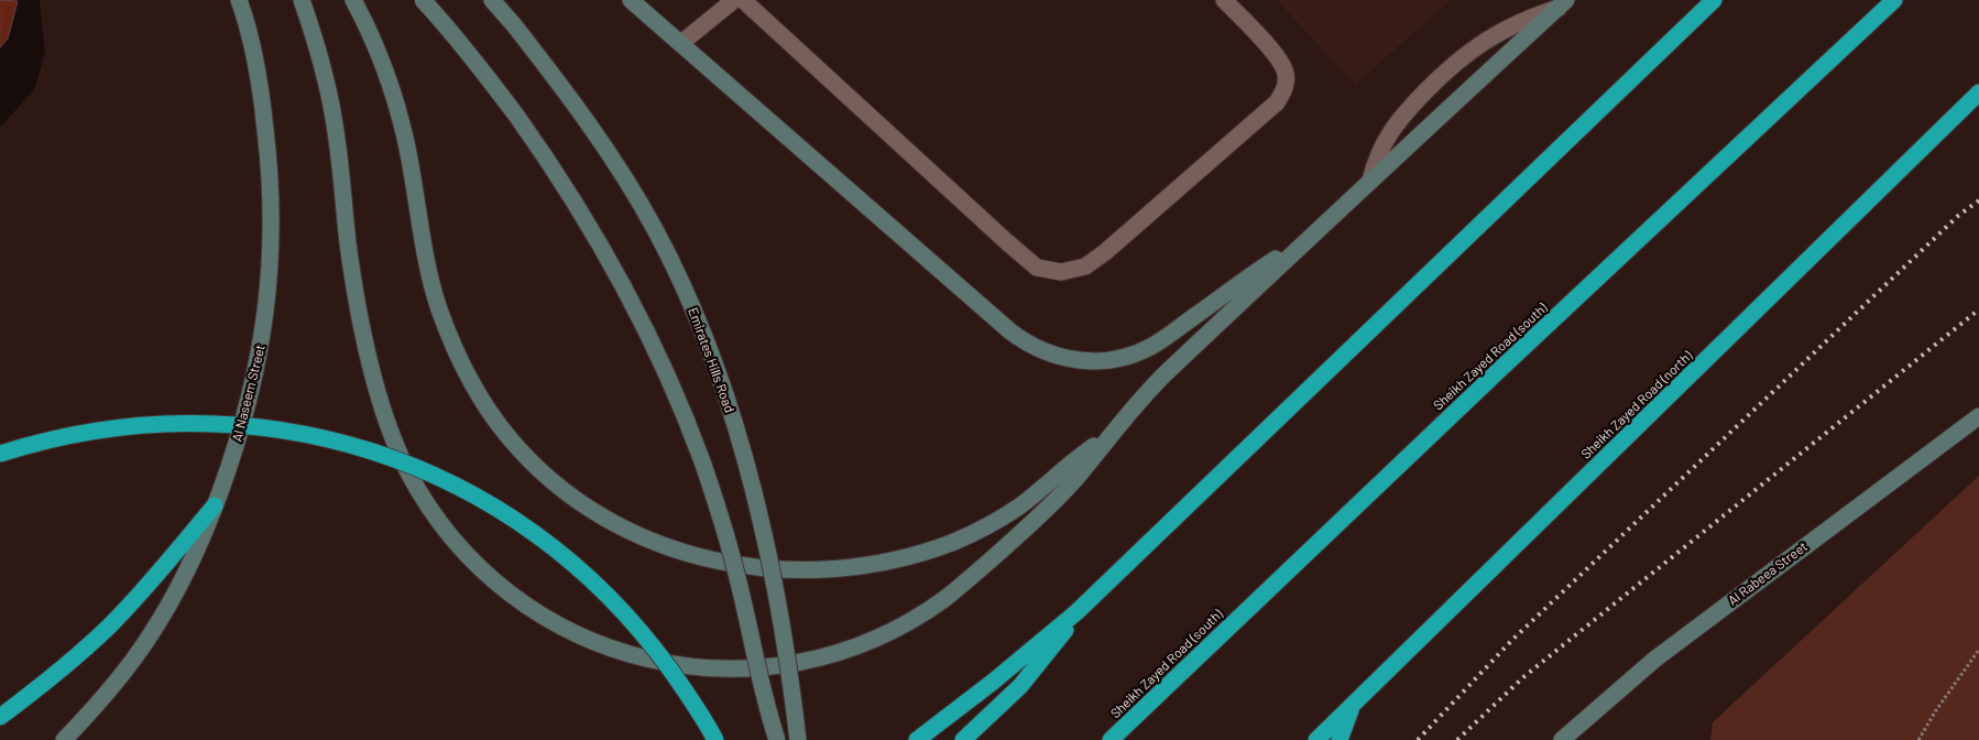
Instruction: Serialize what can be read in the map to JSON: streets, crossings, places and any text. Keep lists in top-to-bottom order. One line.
{"streets":{"highway":["Sheikh Zayed Road (south)","Sheikh Zayed Road (north)"],"main road":["Emirates Hills Road","Al Naseem Street","Al Rabeea Street"]}}
